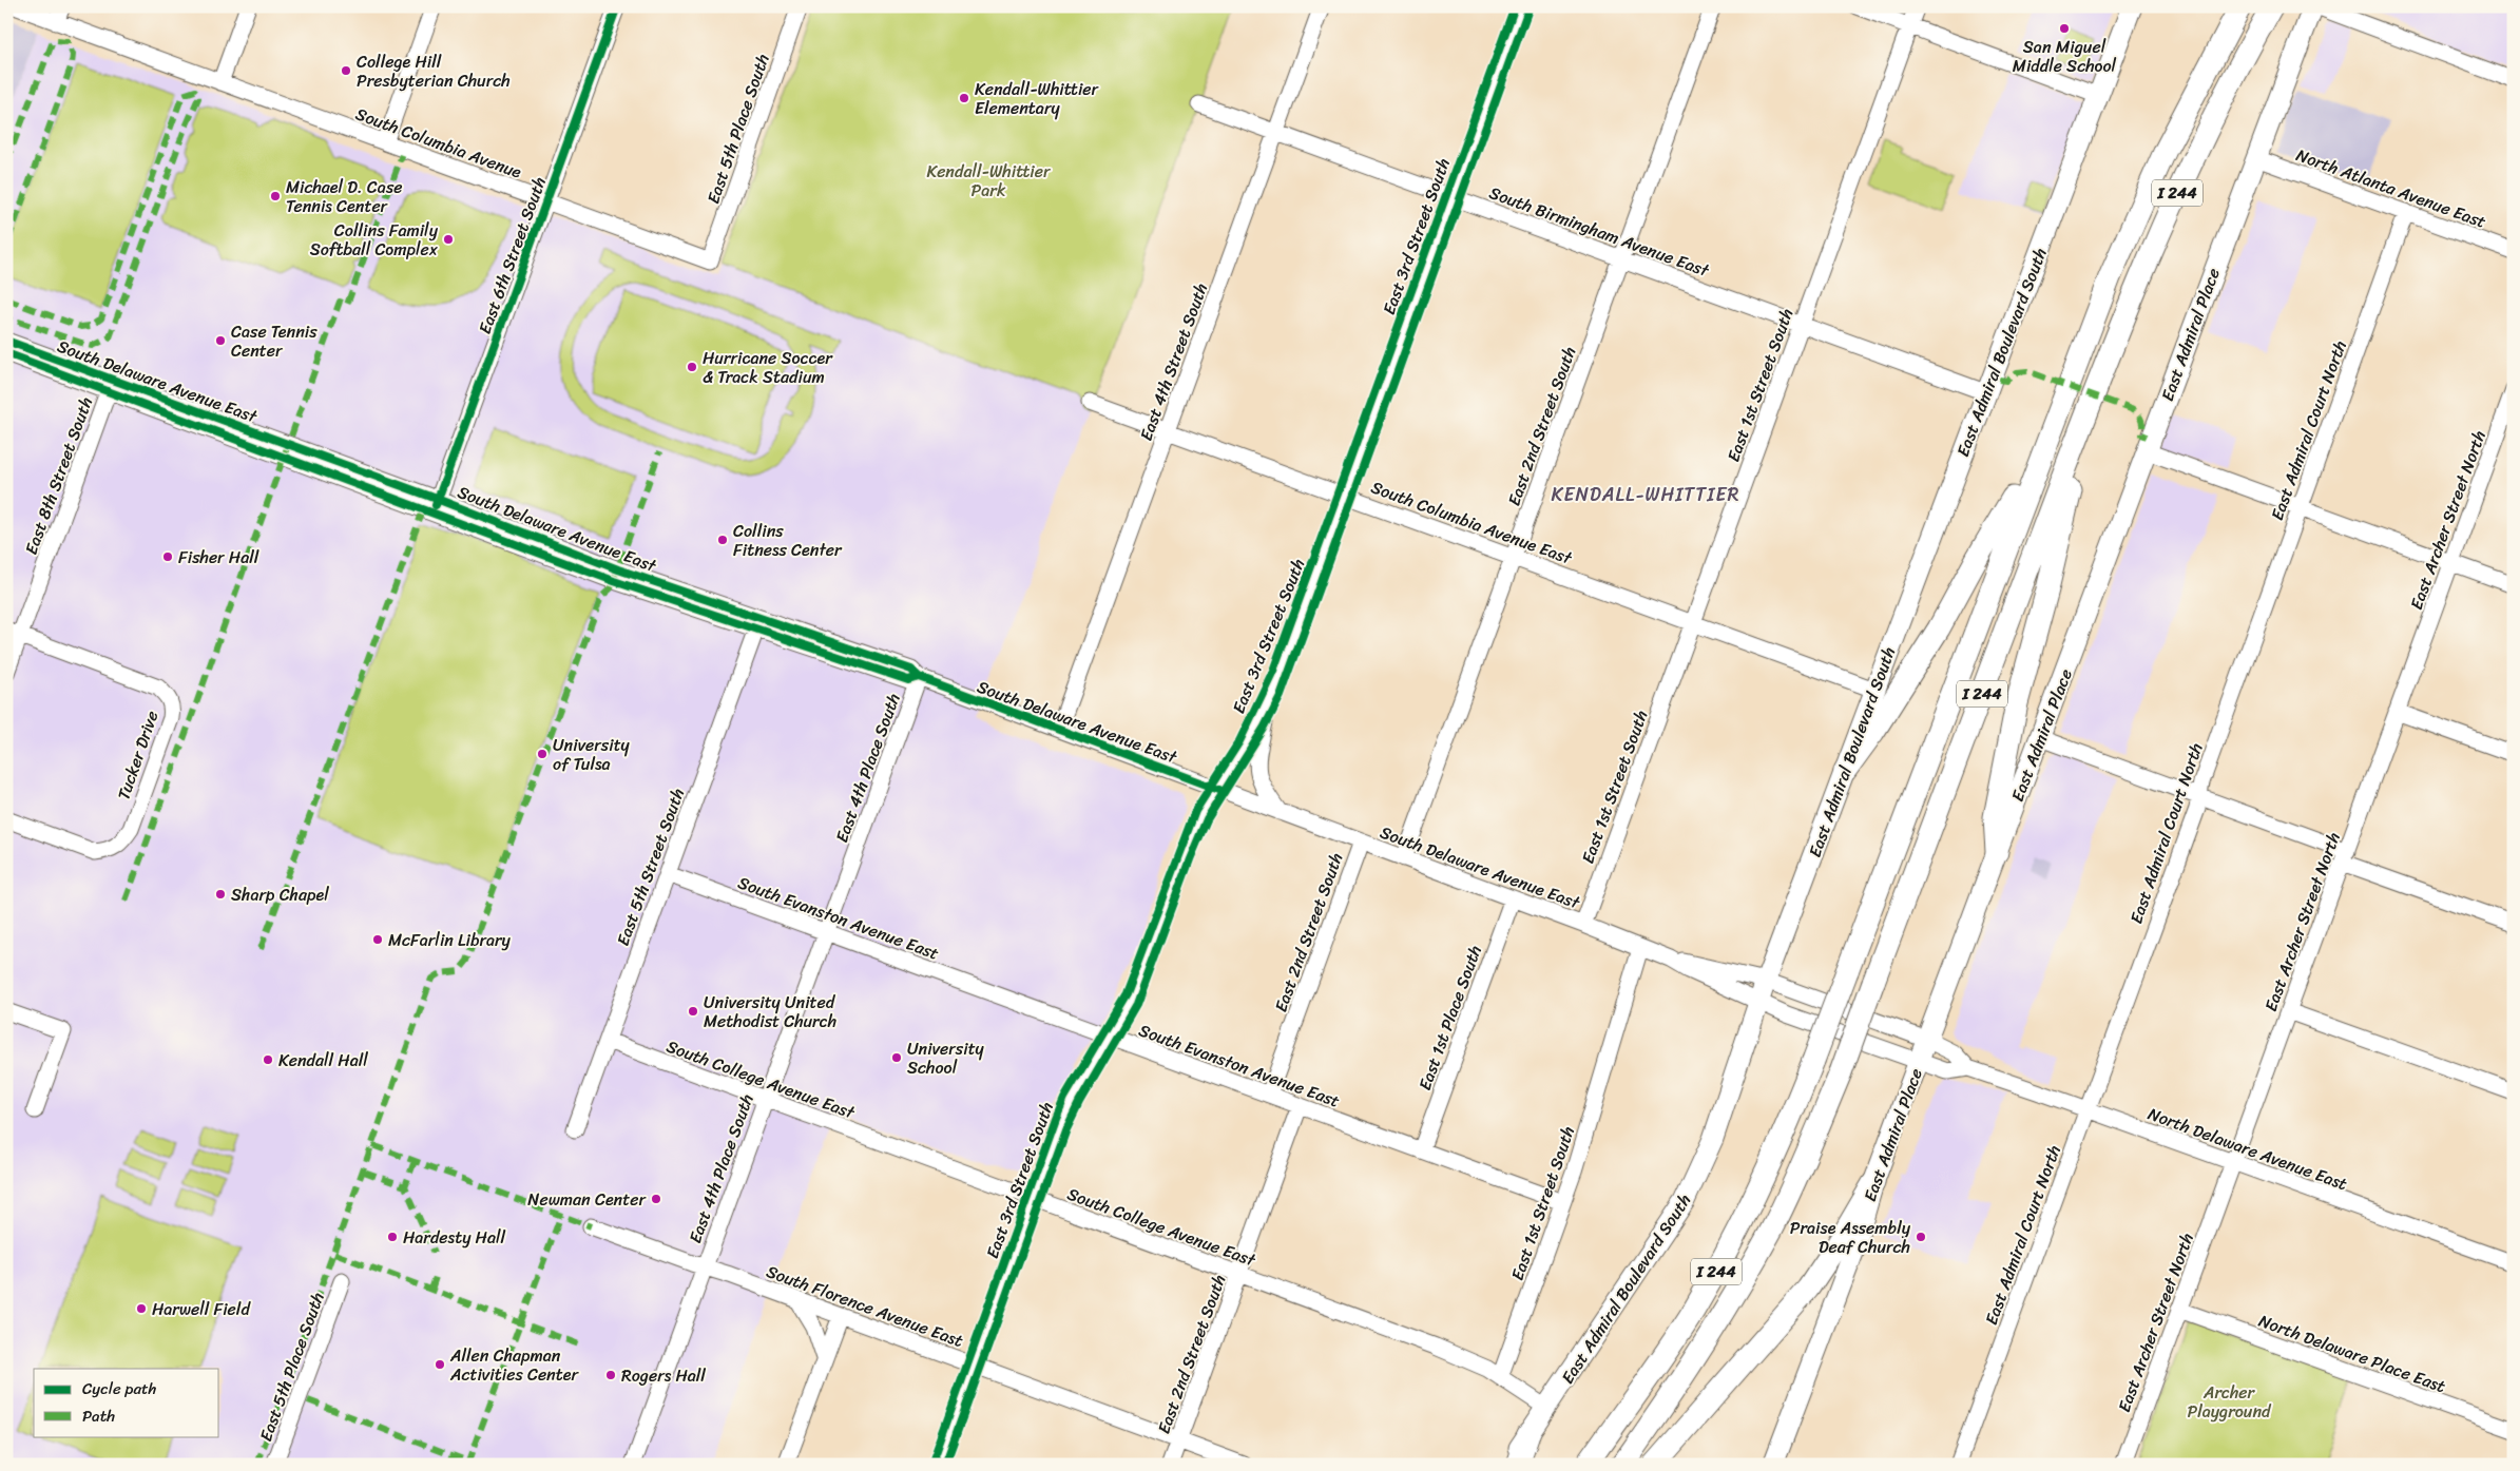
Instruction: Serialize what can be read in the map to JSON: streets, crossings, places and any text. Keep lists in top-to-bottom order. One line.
{"streets":{"highway":["I 244"],"main road":["East Admiral Place","East Admiral Boulevard South"],"street":["East 5th Place South","South Columbia Avenue","North Atlanta Avenue East","South Birmingham Avenue East","East 3rd Street South","East 6th Street South","East 4th Street South","South Delaware Avenue East","East 1st Street South","East 2nd Street South","East Admiral Court North","East 8th Street South","East Archer Street North","South Columbia Avenue East","Tucker Drive","East 4th Place South","East 5th Street South","South Evanston Avenue East","East 1st Place South","South College Avenue East","North Delaware Avenue East","South Florence Avenue East","North Delaware Place East"]},"crossings":[["East 5th Place South","South Columbia Avenue"],["South Columbia Avenue","East 6th Street South"],["North Atlanta Avenue East","East Admiral Place"],["North Atlanta Avenue East","East Admiral Court North"],["South Birmingham Avenue East","East 3rd Street South"],["South Birmingham Avenue East","East Admiral Boulevard South"],["South Birmingham Avenue East","East 4th Street South"],["South Birmingham Avenue East","East 1st Street South"],["South Birmingham Avenue East","East 2nd Street South"],["East 3rd Street South","South Delaware Avenue East"],["East 3rd Street South","South Columbia Avenue East"],["East 3rd Street South","South Evanston Avenue East"],["East 3rd Street South","South College Avenue East"],["East 3rd Street South","South Florence Avenue East"],["East 6th Street South","South Delaware Avenue East"],["East Admiral Place","North Delaware Avenue East"],["East Admiral Boulevard South","South Delaware Avenue East"],["East Admiral Boulevard South","South College Avenue East"],["East Admiral Boulevard South","North Delaware Avenue East"],["East 4th Street South","South Delaware Avenue East"],["East 4th Street South","South Columbia Avenue East"],["South Delaware Avenue East","East 1st Street South"],["South Delaware Avenue East","East 2nd Street South"],["South Delaware Avenue East","East 8th Street South"],["South Delaware Avenue East","East 4th Place South"],["South Delaware Avenue East","East 5th Street South"],["South Delaware Avenue East","East 1st Place South"],["South Delaware Avenue East","North Delaware Avenue East"],["East 1st Street South","South Columbia Avenue East"],["East 1st Street South","South Evanston Avenue East"],["East 1st Street South","South College Avenue East"],["East 2nd Street South","South Columbia Avenue East"],["East 2nd Street South","South Evanston Avenue East"],["East 2nd Street South","South College Avenue East"],["East 2nd Street South","South Florence Avenue East"],["East Admiral Court North","North Delaware Avenue East"],["East 8th Street South","Tucker Drive"],["East Archer Street North","North Delaware Avenue East"],["East Archer Street North","North Delaware Place East"],["East 4th Place South","South Evanston Avenue East"],["East 4th Place South","South College Avenue East"],["East 4th Place South","South Florence Avenue East"],["East 5th Street South","South Evanston Avenue East"],["East 5th Street South","South College Avenue East"],["South Evanston Avenue East","East 1st Place South"]],"districts":["KENDALL-WHITTIER"],"parks":["Kendall-Whittier Park","Archer Playground"],"places":["San Miguel Middle School","College Hill Presbyterian Church","Kendall-Whittier Elementary","Michael D. Case Tennis Center","Collins Family Softball Complex","Case Tennis Center","Hurricane Soccer & Track Stadium","Collins Fitness Center","Fisher Hall","University of Tulsa","Sharp Chapel","McFarlin Library","University United Methodist Church","University School","Kendall Hall","Newman Center","Hardesty Hall","Praise Assembly Deaf Church","Harwell Field","Allen Chapman Activities Center","Rogers Hall"],"legend":["Cycle path","Path"]}
